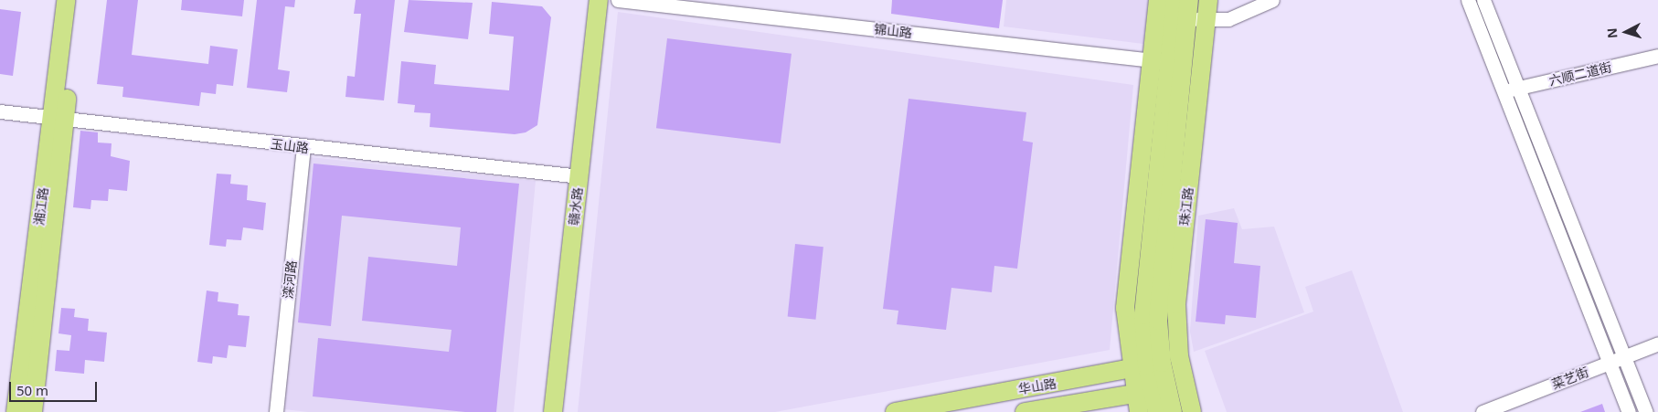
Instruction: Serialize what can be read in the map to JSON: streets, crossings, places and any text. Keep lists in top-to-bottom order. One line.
{"streets":{"main road":["湘江路","赣水路","珠江路","华山路"],"street":["锦山路","六顺二道街","玉山路","滦河路","菜艺街"]},"crossings":[["锦山路","珠江路"],["玉山路","湘江路"],["玉山路","赣水路"],["玉山路","滦河路"],["珠江路","华山路"]],"scale_bar":"50 m","north":"left"}
